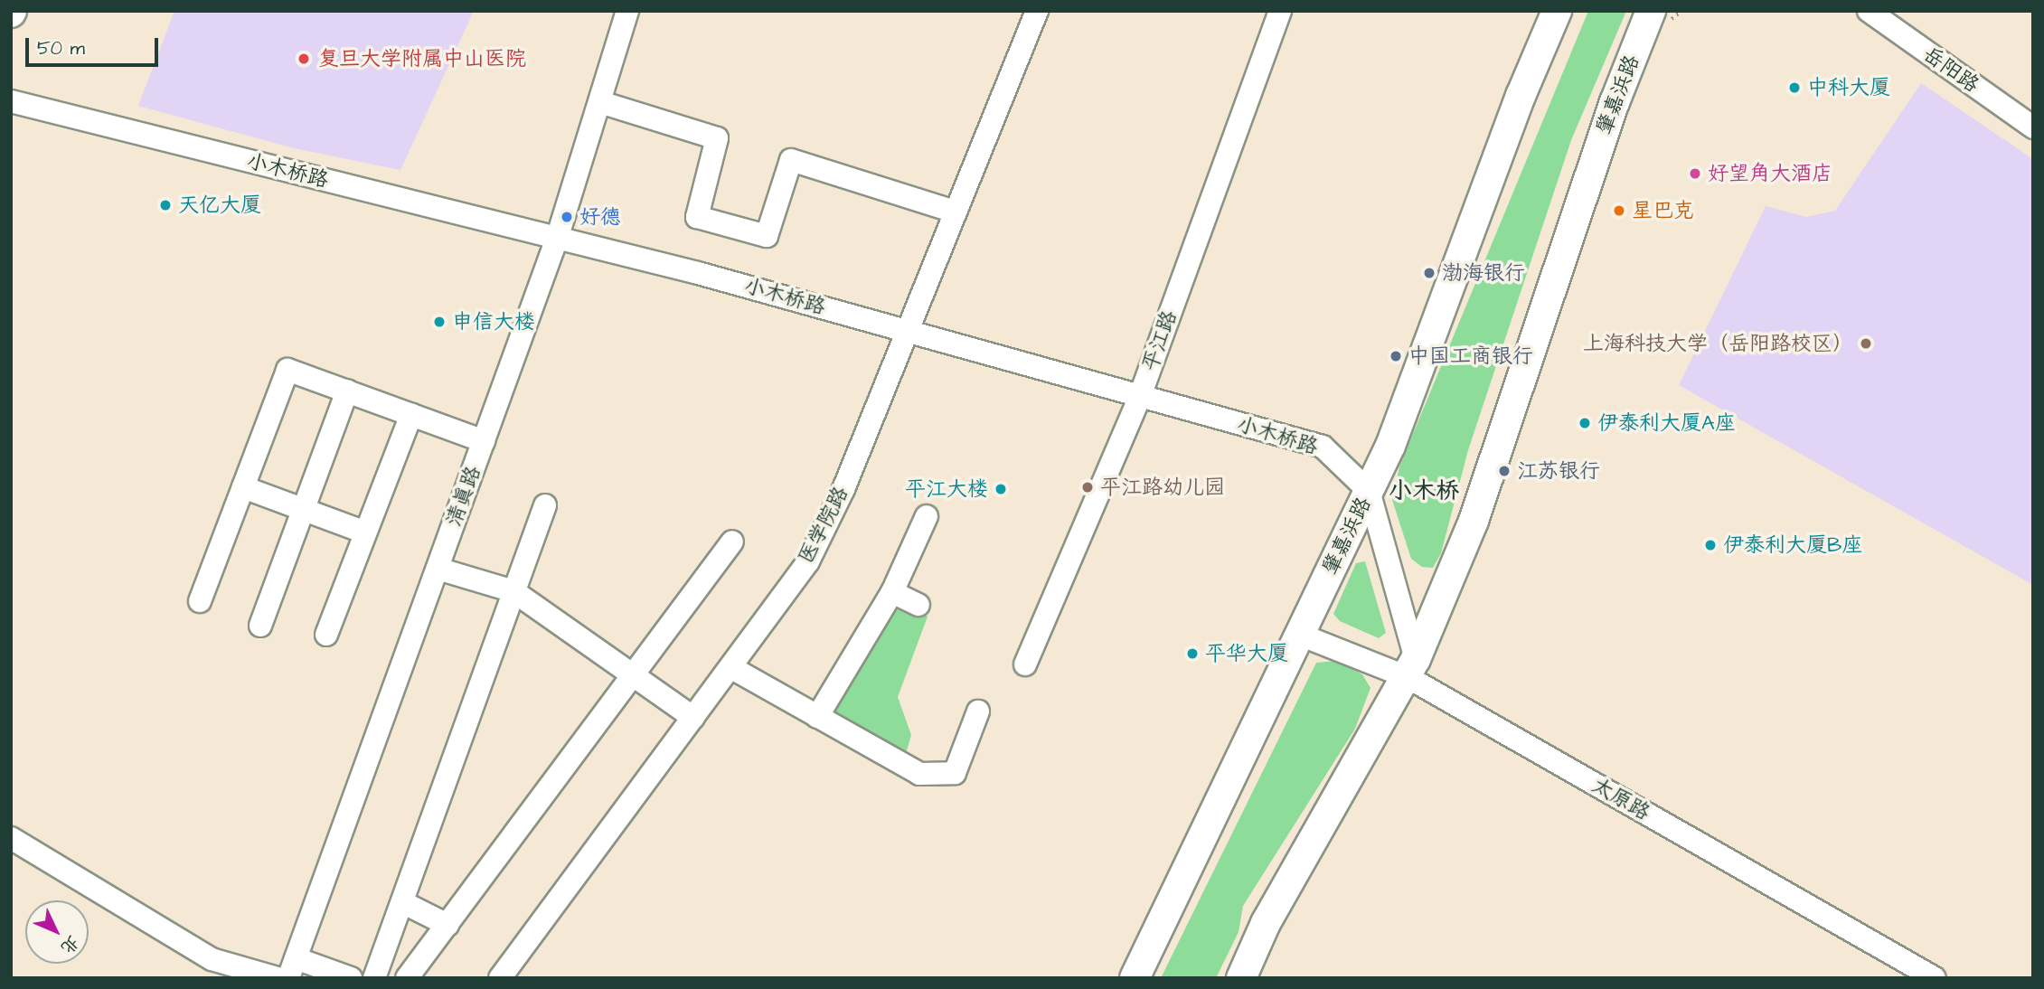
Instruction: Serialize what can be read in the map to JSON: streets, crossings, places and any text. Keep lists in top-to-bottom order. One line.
{"streets":{"main road":["肇嘉浜路"],"street":["岳阳路","小木桥路","平江路","清真路","医学院路","太原路"]},"crossings":[["肇嘉浜路","小木桥路"],["肇嘉浜路","太原路"],["小木桥路","平江路"],["小木桥路","清真路"],["小木桥路","医学院路"]],"districts":["小木桥"],"places":["复旦大学附属中山医院","中科大厦","好望角大酒店","天亿大厦","星巴克","好德","渤海银行","申信大楼","上海科技大学（岳阳路校区）","中国工商银行","伊泰利大厦A座","江苏银行","平江路幼儿园","平江大楼","伊泰利大厦B座","平华大厦"],"scale_bar":"50 m","north":"bottom right"}
